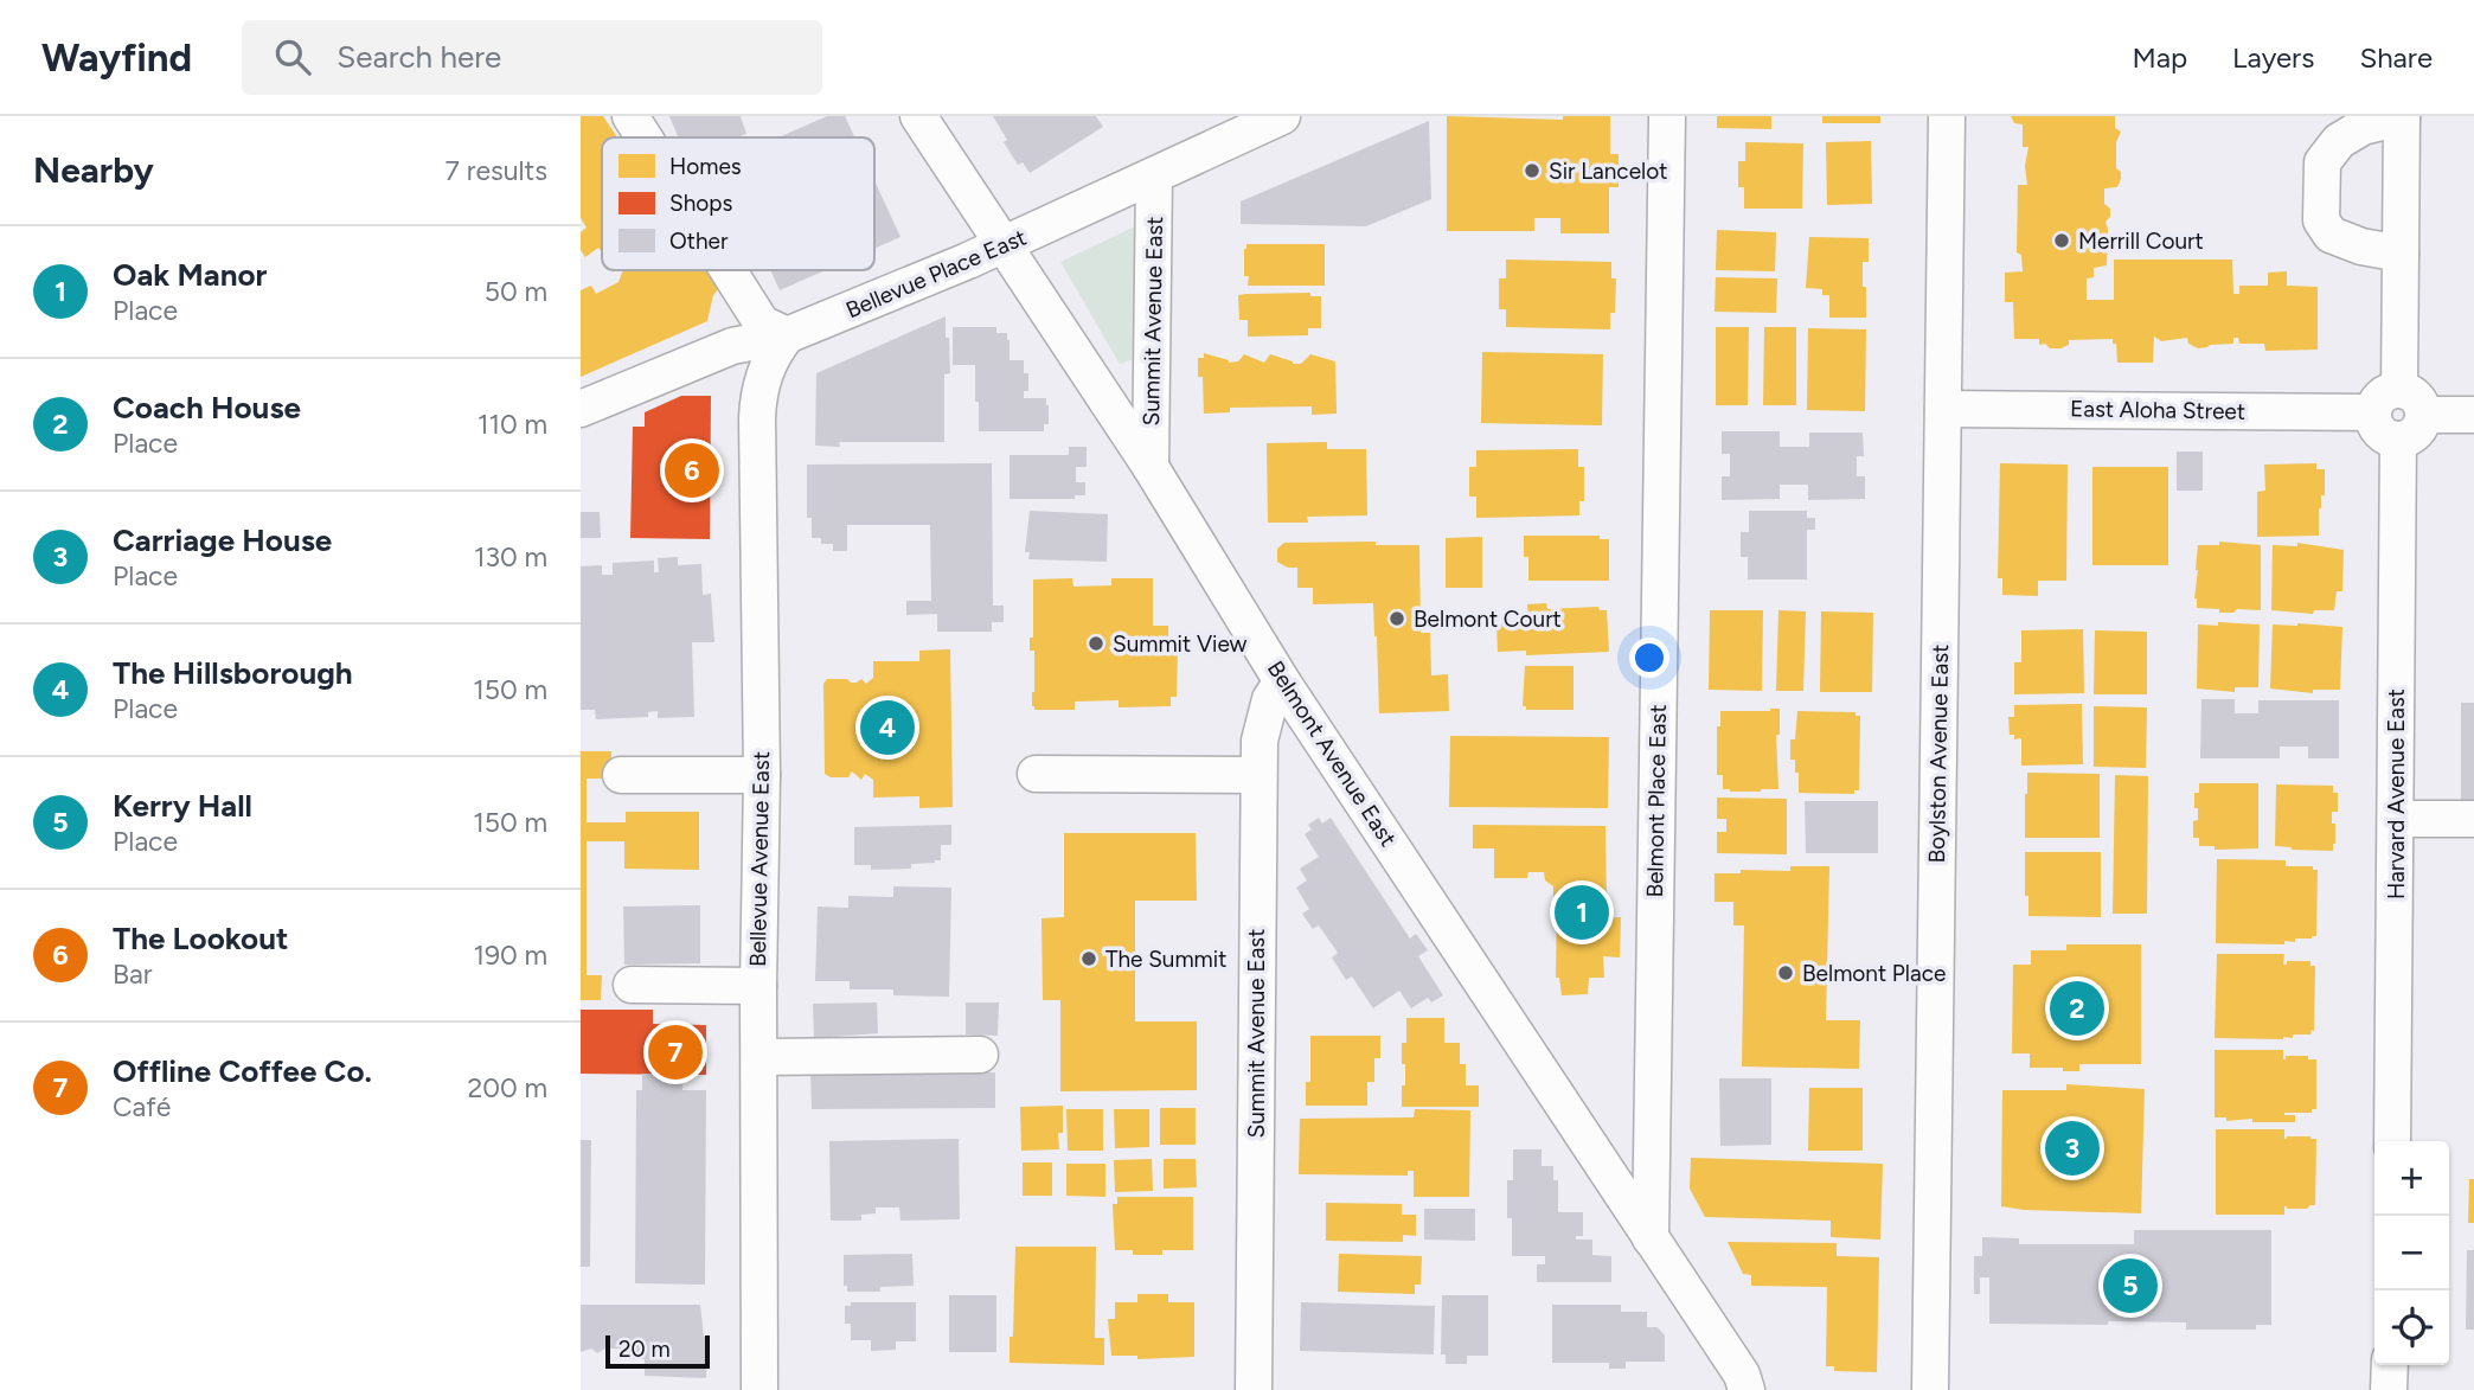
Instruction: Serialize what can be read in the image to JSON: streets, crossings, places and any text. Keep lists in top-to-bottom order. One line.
{"streets":{"street":["Bellevue Place East","Summit Avenue East","East Aloha Street","Belmont Avenue East","Boylston Avenue East","Harvard Avenue East","Belmont Place East","Bellevue Avenue East"]},"crossings":[["Bellevue Place East","Summit Avenue East"],["Bellevue Place East","Belmont Avenue East"],["Bellevue Place East","Bellevue Avenue East"],["Summit Avenue East","Belmont Avenue East"],["East Aloha Street","Boylston Avenue East"],["East Aloha Street","Harvard Avenue East"],["Belmont Avenue East","Belmont Place East"]],"places":["Sir Lancelot","Merrill Court","Belmont Court","Summit View","The Summit","Belmont Place"],"legend":["Homes","Shops","Other"],"scale_bar":"20 m","page":{"header":"Wayfind","search":"Search here","nav":["Map","Layers","Share"],"heading":["Nearby","7 results"],"list":[{"mark":"1","name":"Oak Manor","note":"Place","value":"50 m"},{"mark":"2","name":"Coach House","note":"Place","value":"110 m"},{"mark":"3","name":"Carriage House","note":"Place","value":"130 m"},{"mark":"4","name":"The Hillsborough","note":"Place","value":"150 m"},{"mark":"5","name":"Kerry Hall","note":"Place","value":"150 m"},{"mark":"6","name":"The Lookout","note":"Bar","value":"190 m"},{"mark":"7","name":"Offline Coffee Co.","note":"Café","value":"200 m"}],"pins":["6","4","1","2","7","3","5"],"map_buttons":["+","−"],"scale":"20 m"}}
